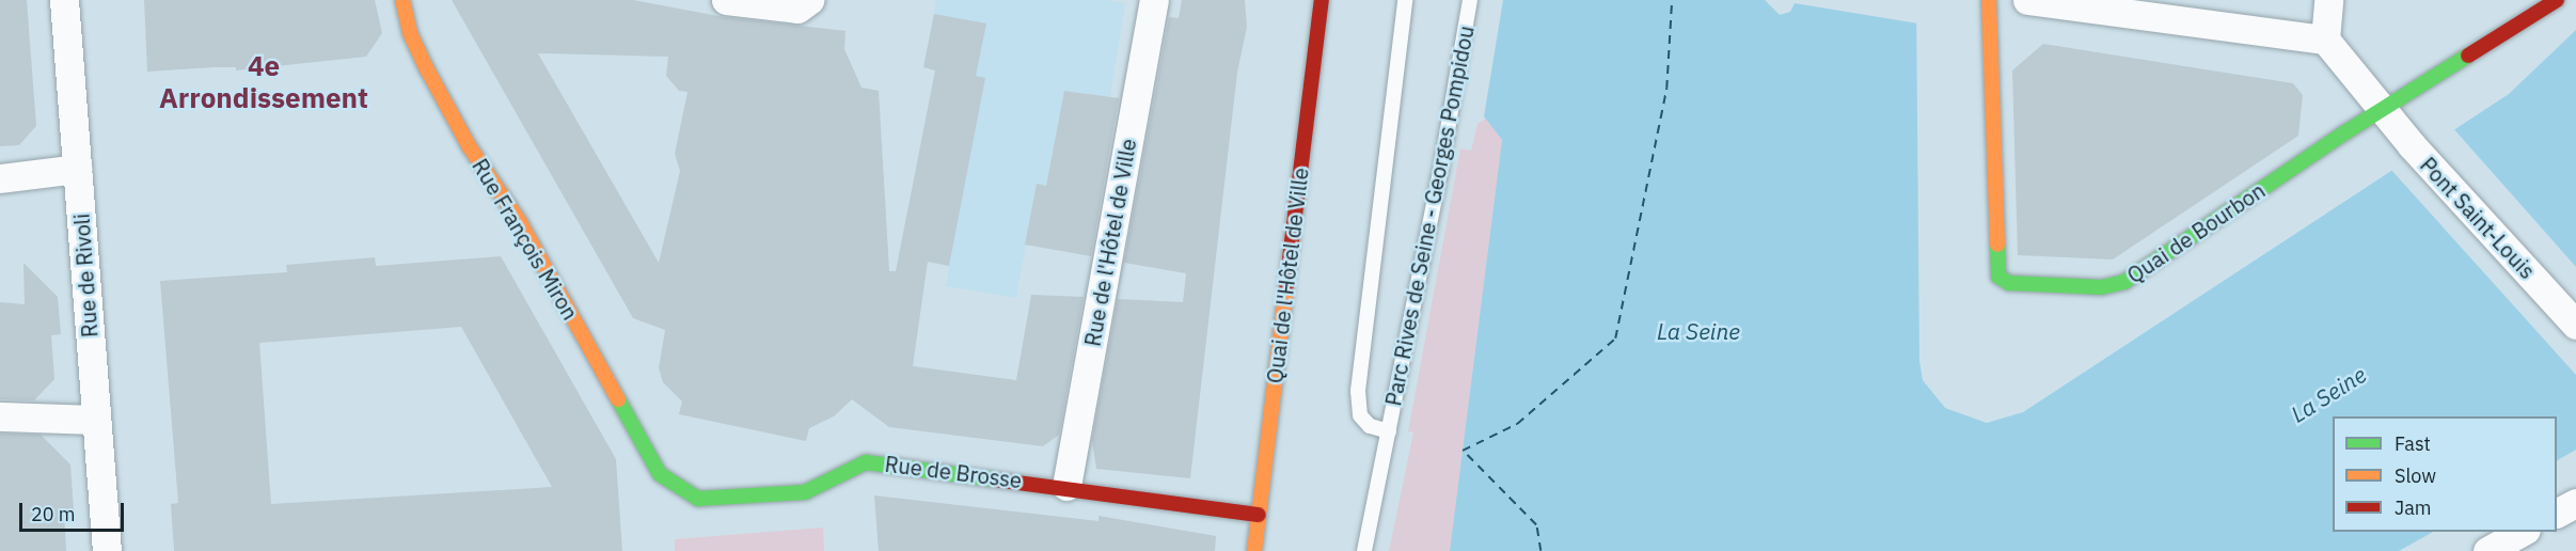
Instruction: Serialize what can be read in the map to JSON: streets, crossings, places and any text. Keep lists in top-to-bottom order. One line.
{"streets":{"street":["Pont Saint-Louis","Quai de Bourbon","Rue François Miron","Rue de l'Hôtel de Ville","Rue de Rivoli","Quai de l'Hôtel de Ville","Rue de Brosse"],"lane":["Parc Rives de Seine - Georges Pompidou"]},"crossings":[["Pont Saint-Louis","Quai de Bourbon"],["Rue François Miron","Rue de Brosse"],["Rue de l'Hôtel de Ville","Rue de Brosse"],["Quai de l'Hôtel de Ville","Rue de Brosse"]],"districts":["4e Arrondissement"],"water":["La Seine"],"legend":["Fast","Slow","Jam"],"scale_bar":"20 m"}
